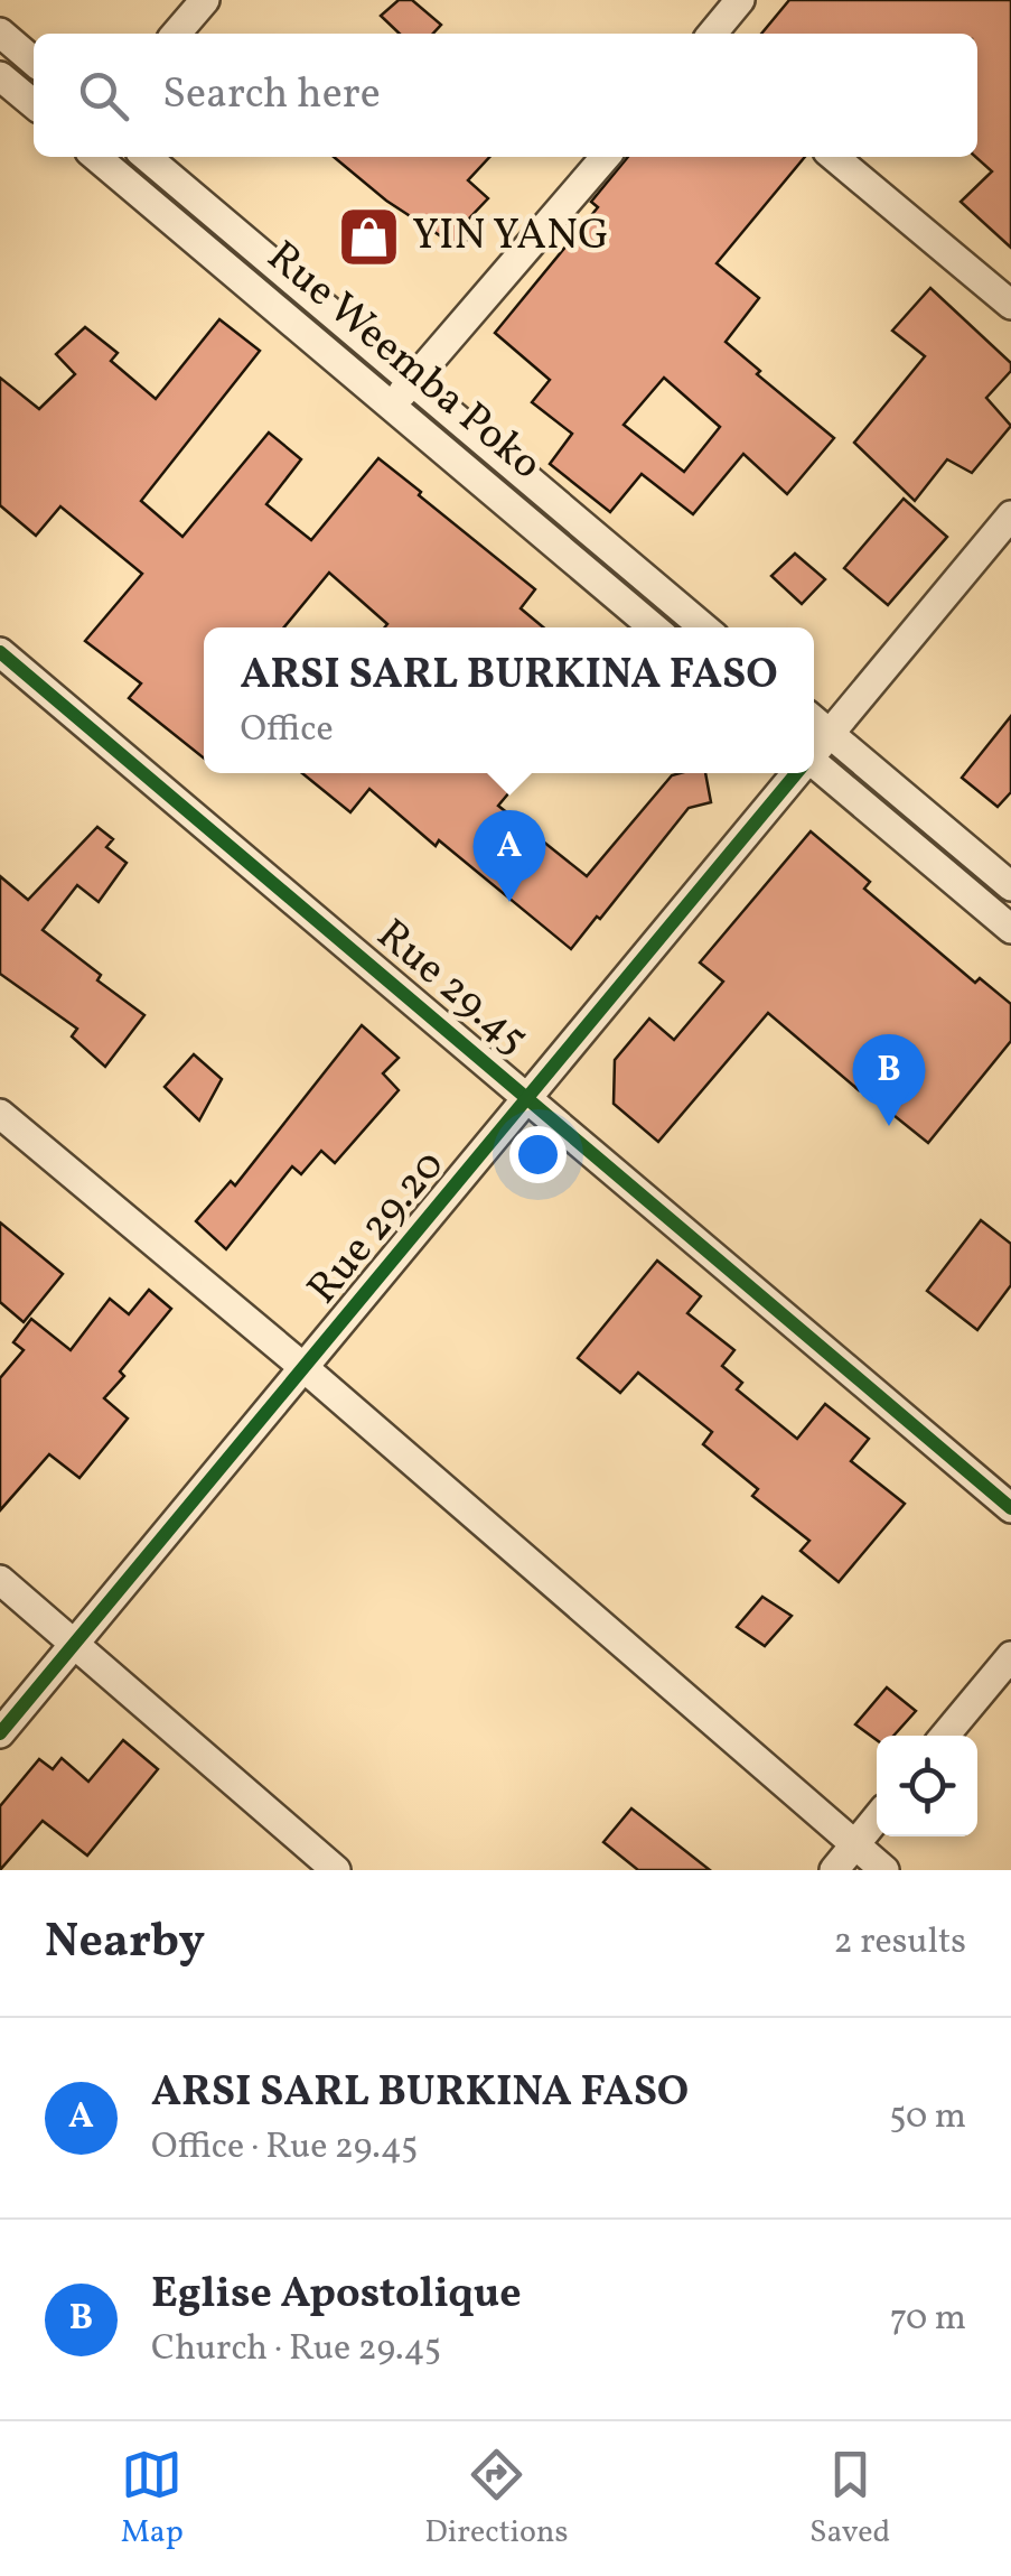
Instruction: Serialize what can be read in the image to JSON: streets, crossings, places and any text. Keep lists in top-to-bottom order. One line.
{"streets":{"street":["Rue Weemba Poko","Rue 29.45","Rue 29.20"]},"crossings":[["Rue 29.45","Rue 29.20"]],"places":{"shop":["YIN YANG"]},"page":{"search":"Search here","popup":["ARSI SARL BURKINA FASO","Office"],"pins":["A","B"],"heading":["Nearby","2 results"],"list":[{"mark":"A","name":"ARSI SARL BURKINA FASO","note":"Office · Rue 29.45","value":"50 m"},{"mark":"B","name":"Eglise Apostolique","note":"Church · Rue 29.45","value":"70 m"}],"nav":["Map","Directions","Saved"]}}
